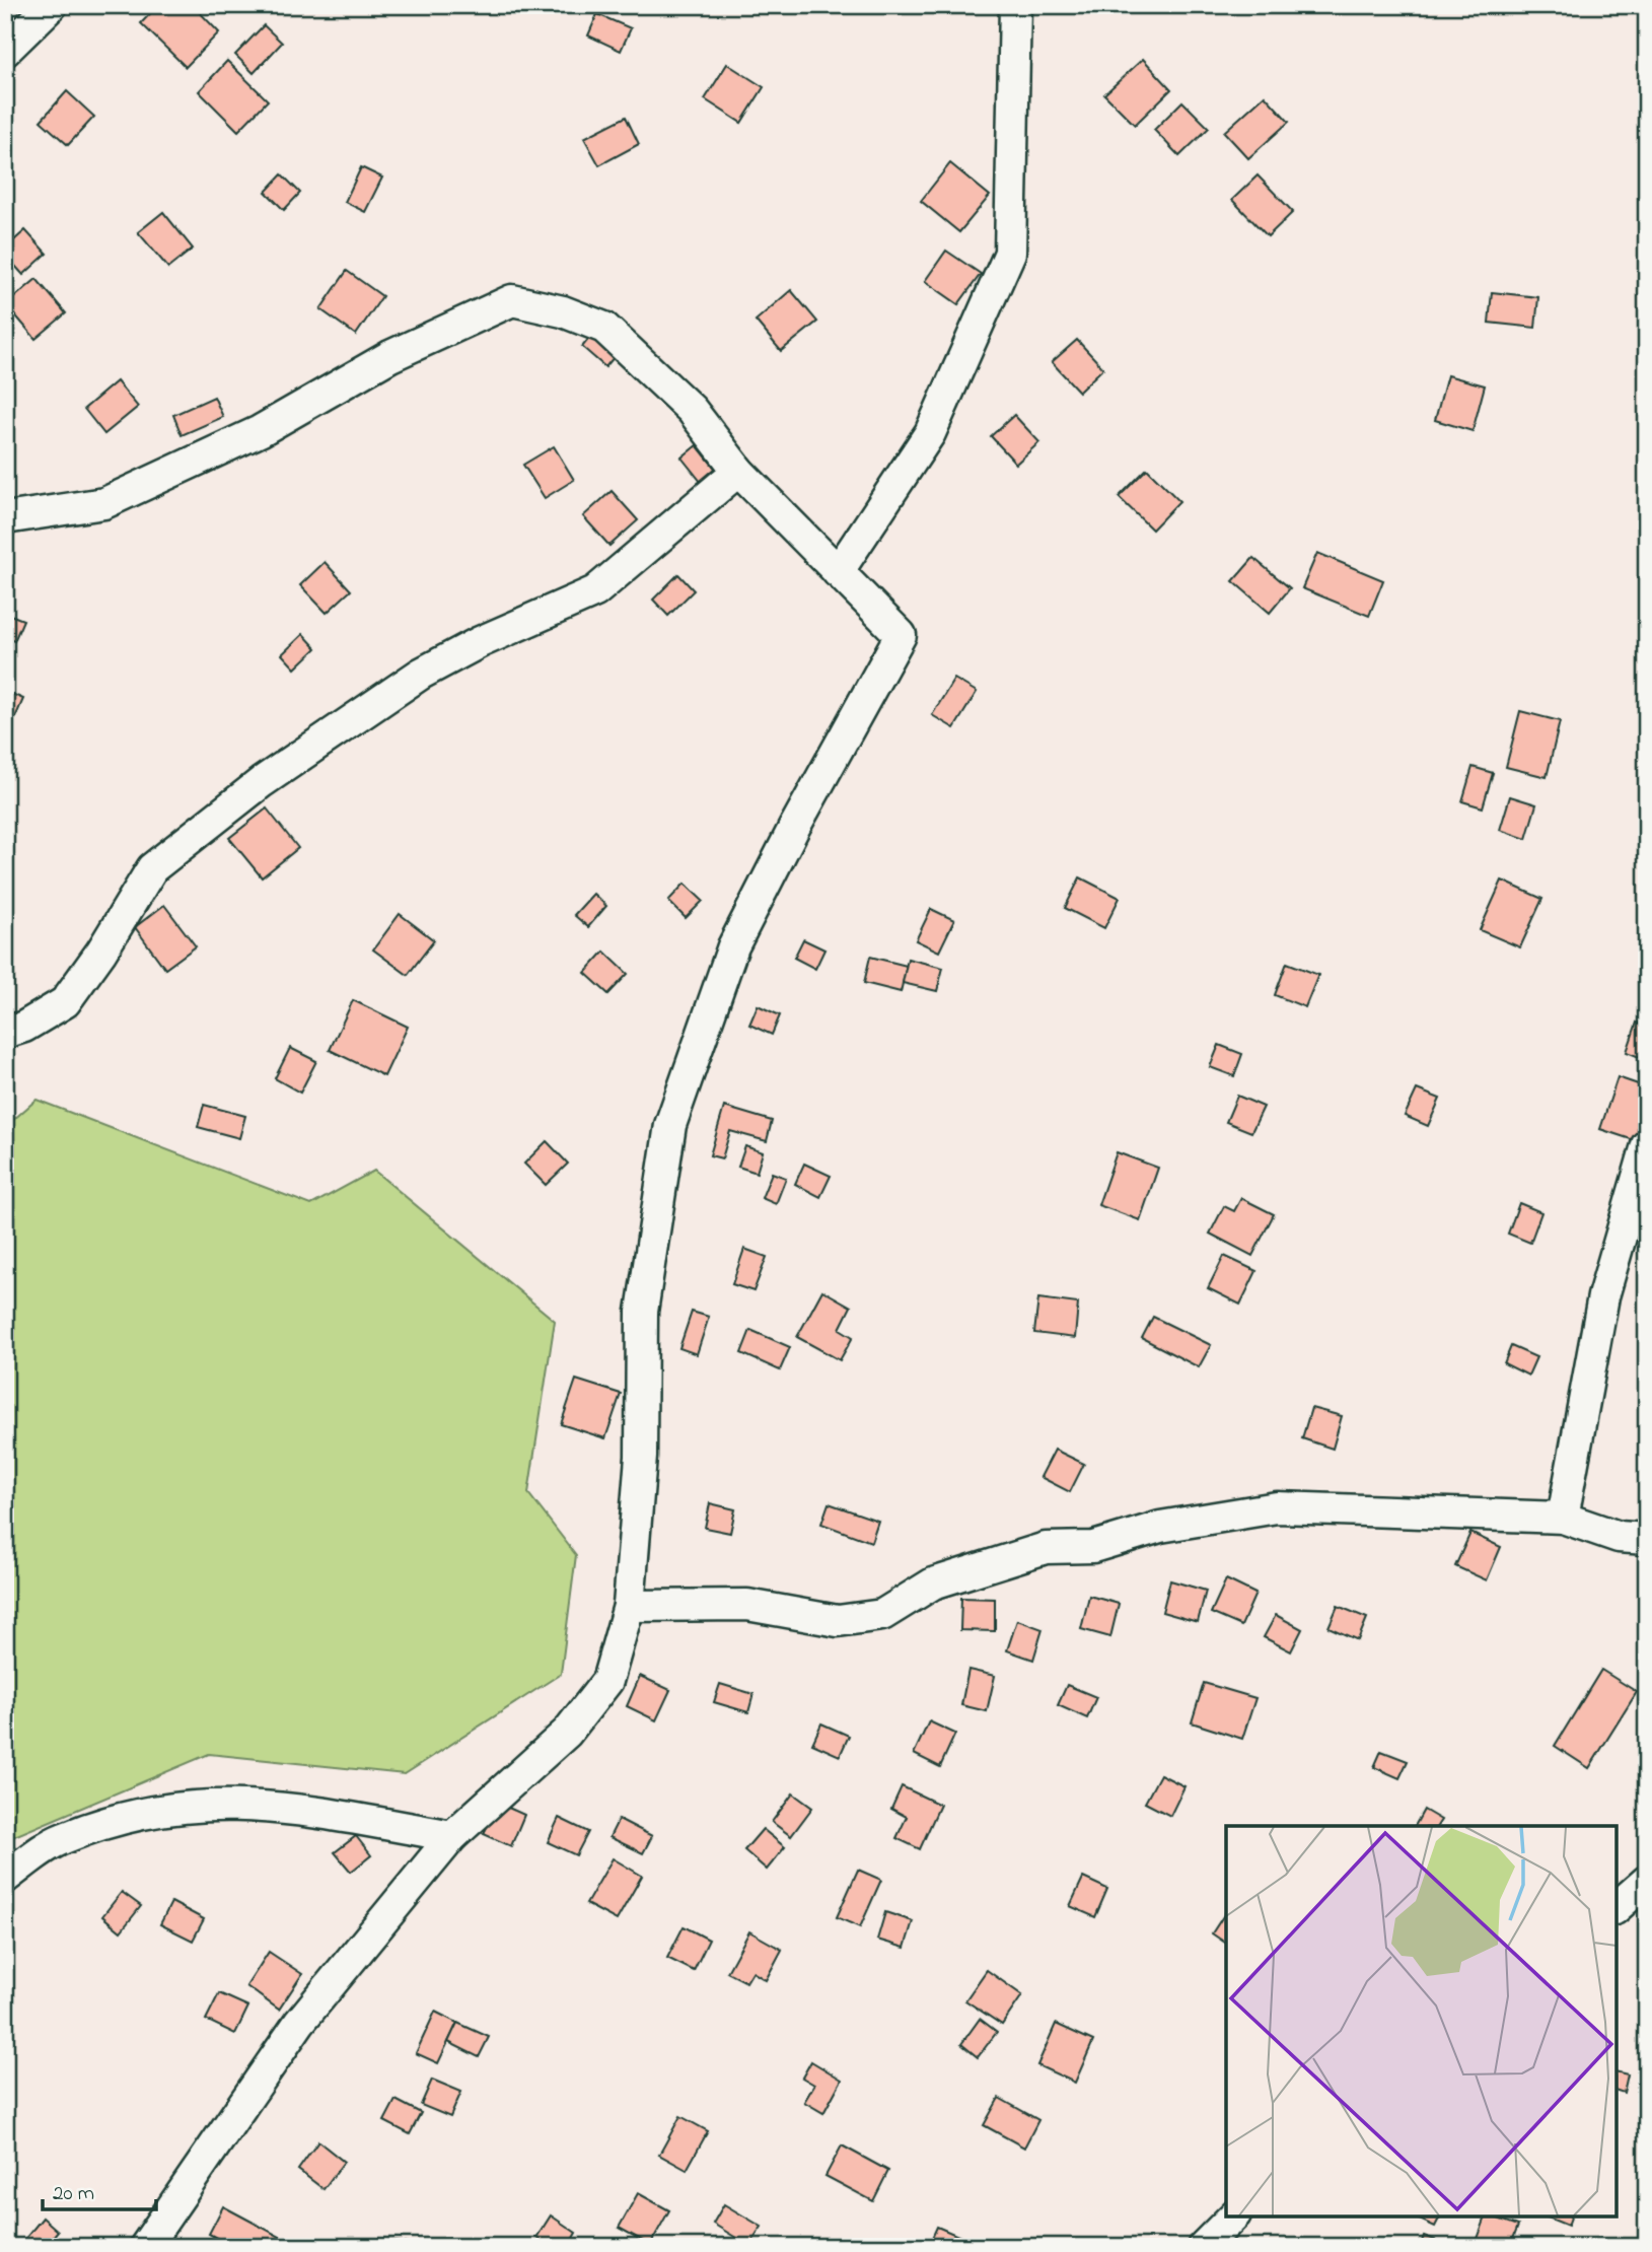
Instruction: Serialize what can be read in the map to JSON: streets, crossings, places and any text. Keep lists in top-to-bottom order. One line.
{"scale_bar":"20 m"}
